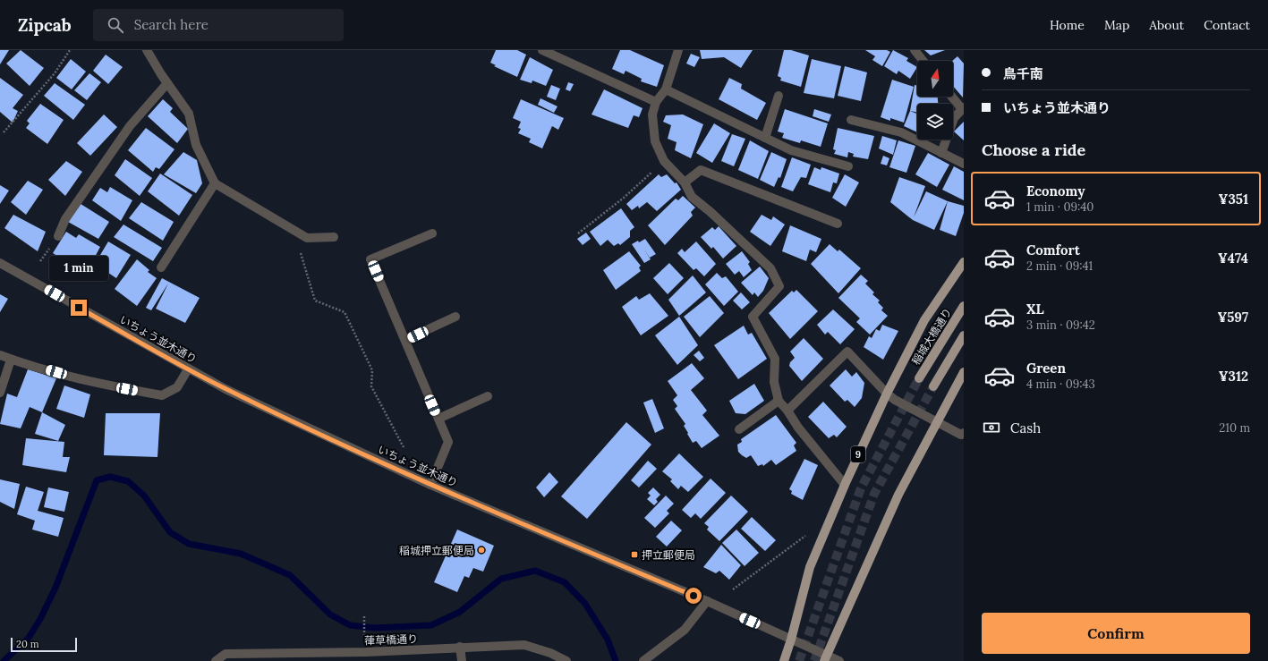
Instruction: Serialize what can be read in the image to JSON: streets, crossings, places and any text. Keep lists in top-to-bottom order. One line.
{"streets":{"main road":["稲城大橋通り","9"],"street":["いちょう並木通り","葎草橋通り"]},"crossings":[["いちょう並木通り","9"]],"places":{"other":["稲城押立郵便局"],"transit":["押立郵便局"]},"scale_bar":"20 m","north":"top","page":{"header":"Zipcab","search":"Search here","nav":["Home","Map","About","Contact"],"banner":["鳥千南","いちょう並木通り"],"heading":"Choose a ride","list":[{"name":"Economy","note":"1 min · 09:40","value":"¥351"},{"name":"Comfort","note":"2 min · 09:41","value":"¥474"},{"name":"XL","note":"3 min · 09:42","value":"¥597"},{"name":"Green","note":"4 min · 09:43","value":"¥312"}],"bubble":"1 min","pay":["Cash","210 m"],"buttons":"Confirm","scale":"20 m"}}
